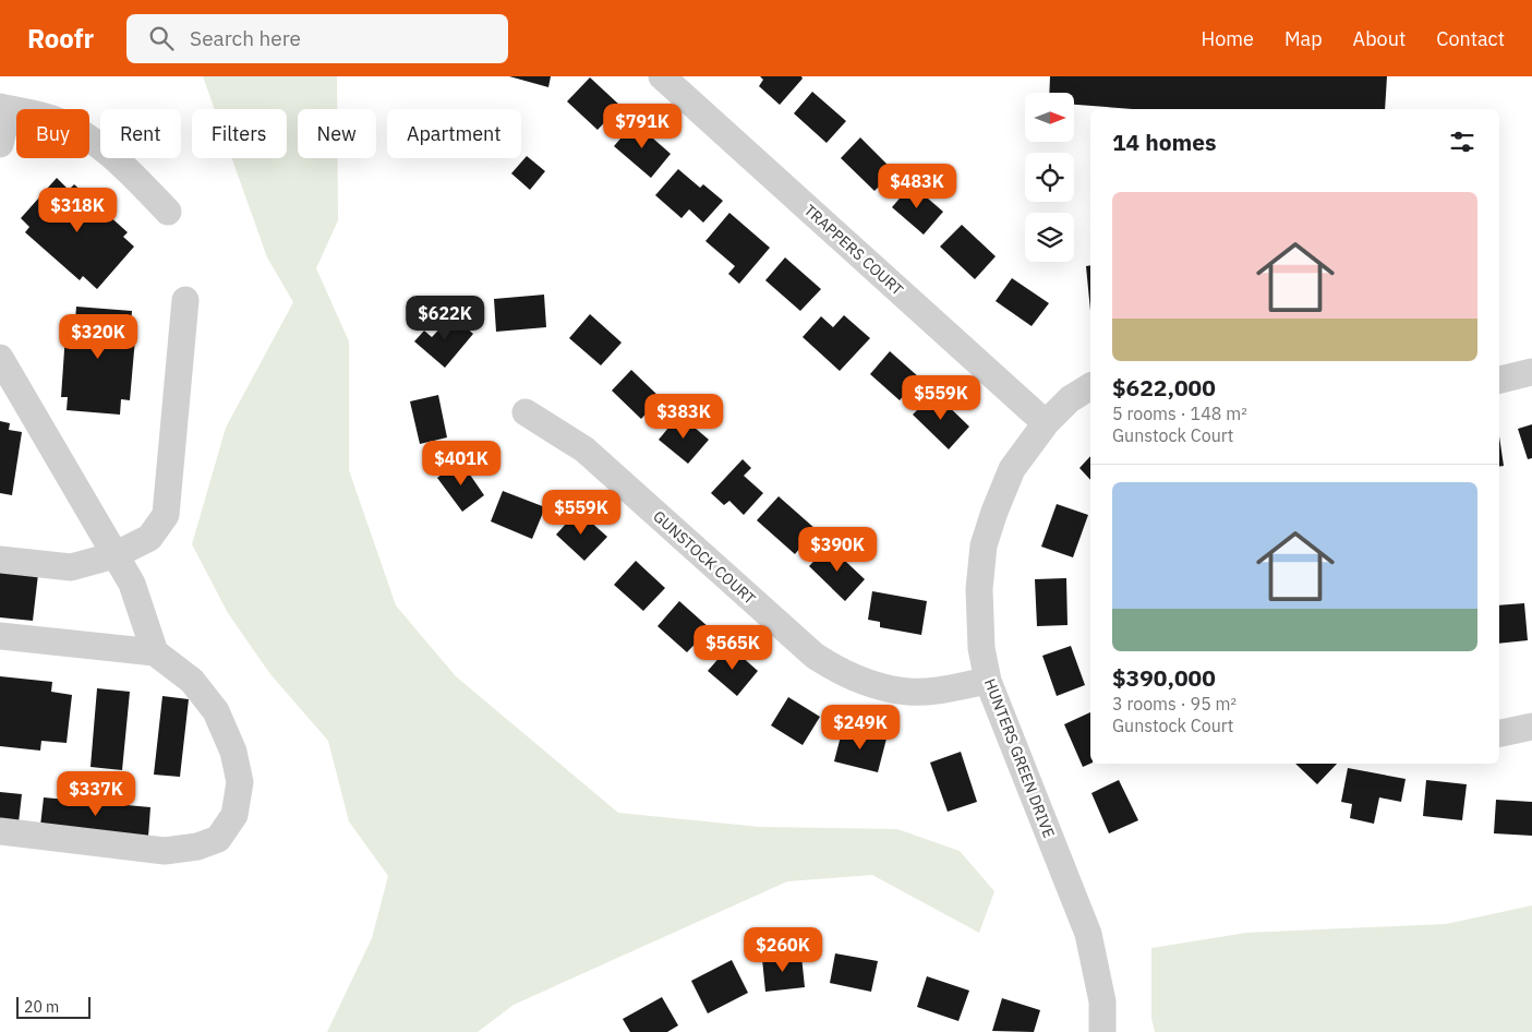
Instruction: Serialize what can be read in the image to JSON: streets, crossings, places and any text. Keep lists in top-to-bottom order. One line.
{"streets":{"street":["TRAPPERS COURT","GUNSTOCK COURT","HUNTERS GREEN DRIVE"]},"crossings":[["TRAPPERS COURT","HUNTERS GREEN DRIVE"],["GUNSTOCK COURT","HUNTERS GREEN DRIVE"]],"scale_bar":"20 m","north":"right","page":{"header":"Roofr","search":"Search here","nav":["Home","Map","About","Contact"],"price":["$791K","$483K","$318K","$622K","$320K","$559K","$383K","$401K","$559K","$390K","$565K","$249K","$337K","$260K"],"chip":["Buy","Rent","Filters","New","Apartment"],"heading":"14 homes","list":[{"name":"$622,000","note":"5 rooms · 148 m² · Gunstock Court"},{"name":"$390,000","note":"3 rooms · 95 m² · Gunstock Court"}],"scale":"20 m"}}
